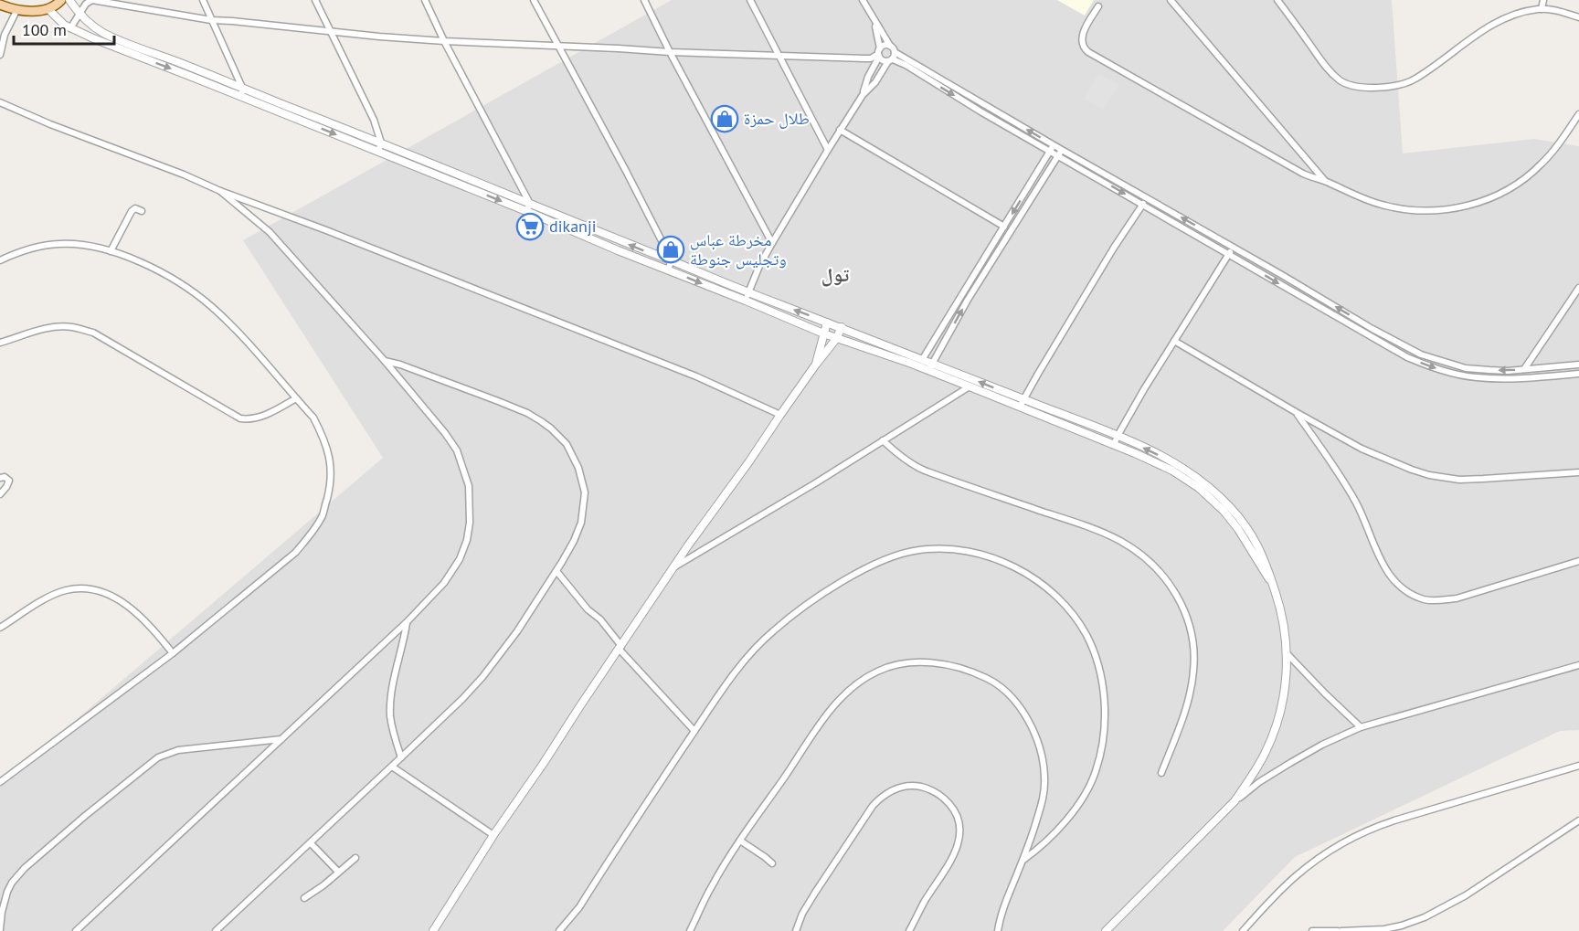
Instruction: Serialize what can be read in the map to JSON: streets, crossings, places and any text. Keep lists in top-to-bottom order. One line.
{"districts":["تول"],"places":{"shop":["طلال حمزة","مخرطة عباس وتجليس جنوطة"],"supermarket":["dikanji"]},"scale_bar":"100 m"}
